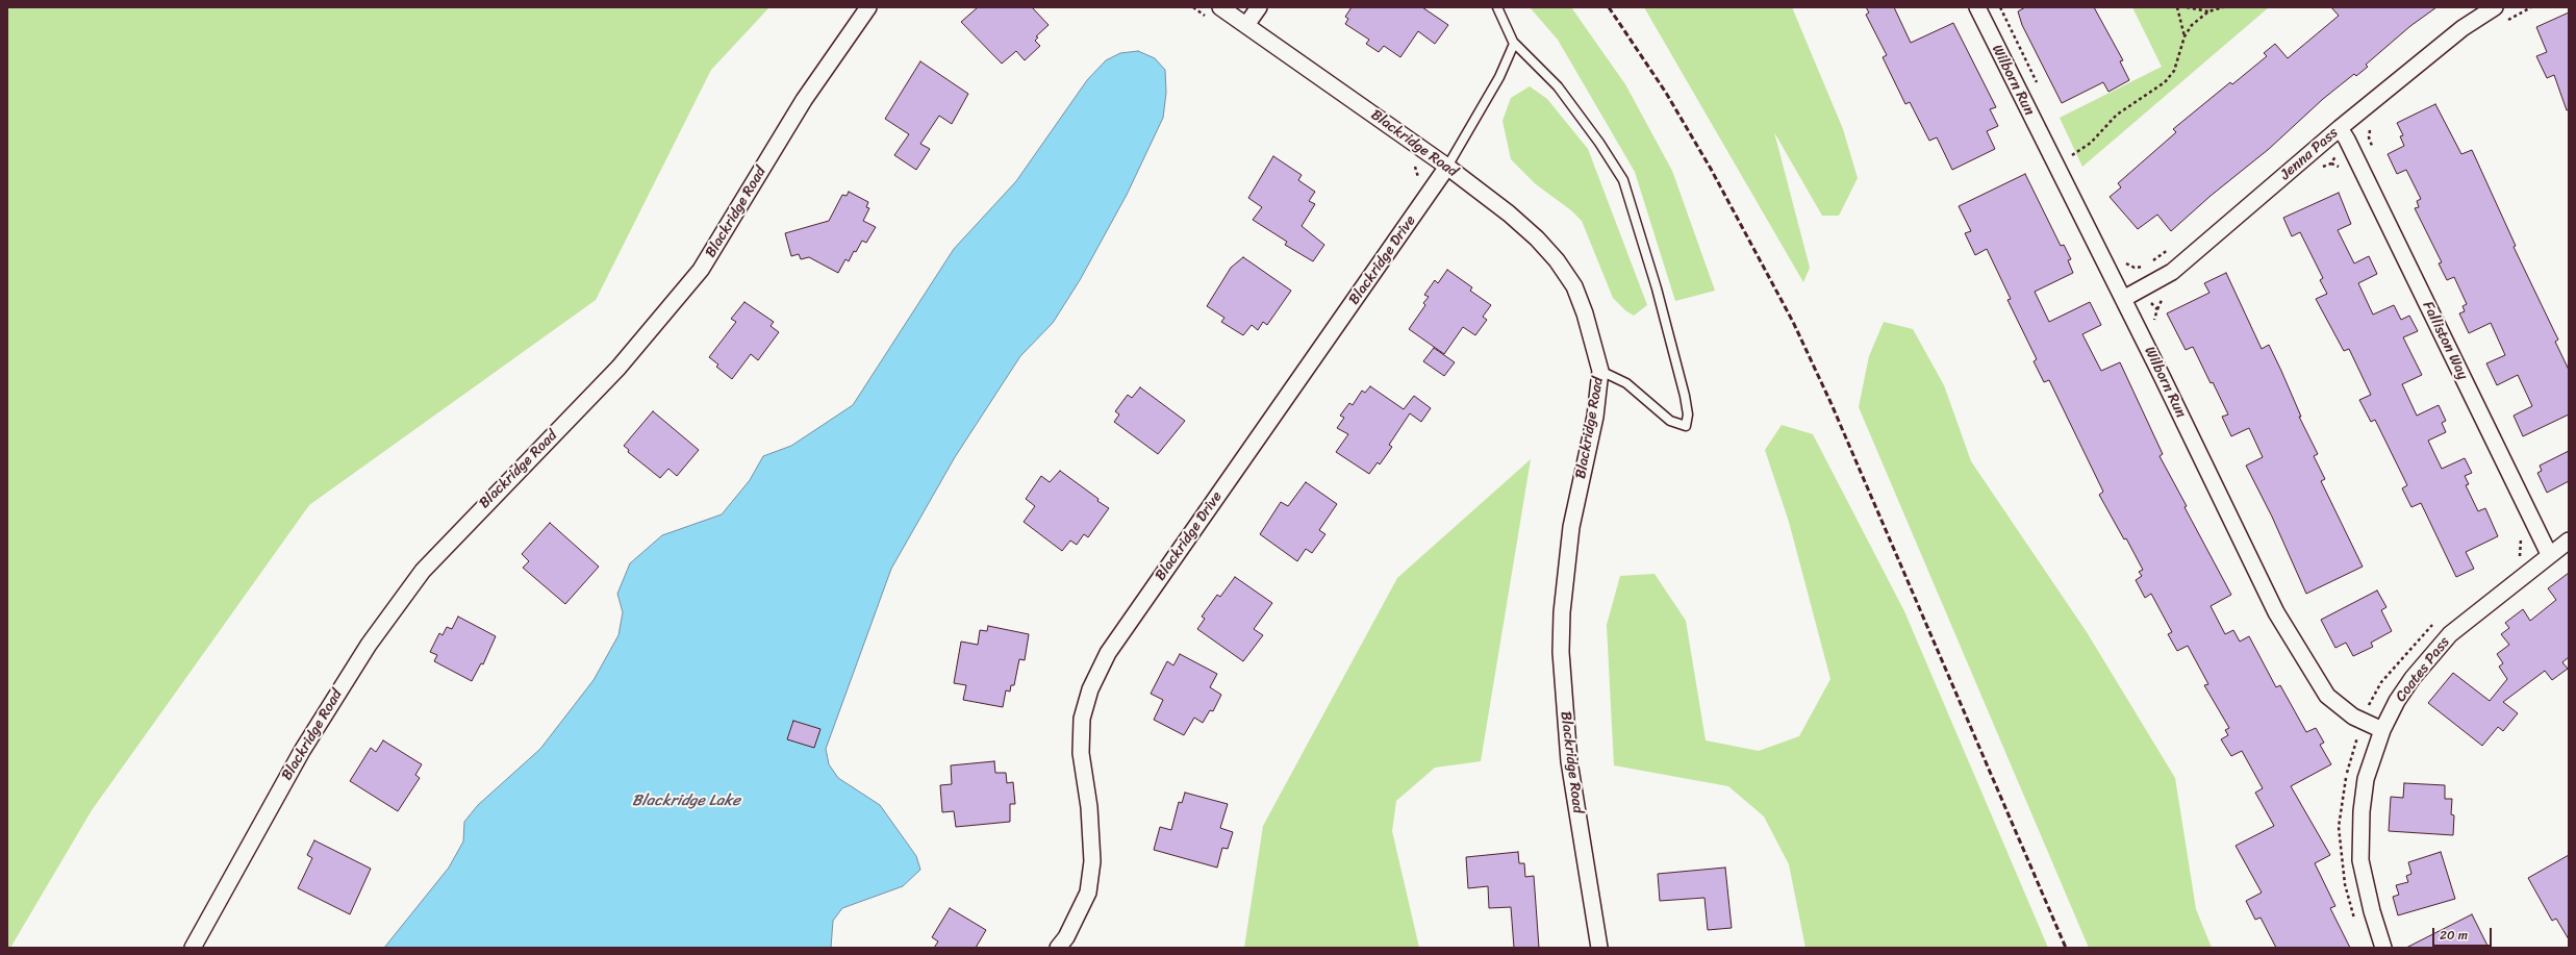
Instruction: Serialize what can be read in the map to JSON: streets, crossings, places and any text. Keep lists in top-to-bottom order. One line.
{"streets":{"street":["Wilborn Run","Blackridge Road","Jenna Pass","Blackridge Drive","Falliston Way","Coates Pass"]},"crossings":[["Wilborn Run","Jenna Pass"],["Wilborn Run","Coates Pass"],["Blackridge Road","Blackridge Drive"],["Jenna Pass","Falliston Way"],["Falliston Way","Coates Pass"]],"water":["Blackridge Lake"],"scale_bar":"20 m"}
